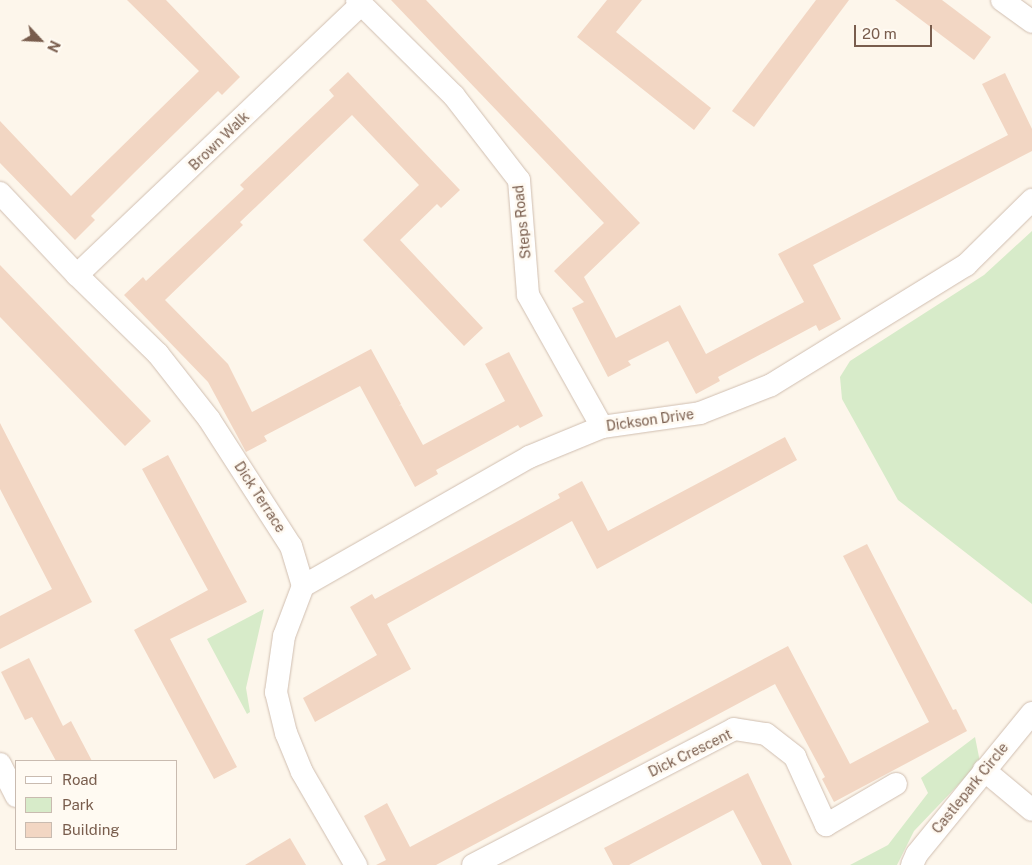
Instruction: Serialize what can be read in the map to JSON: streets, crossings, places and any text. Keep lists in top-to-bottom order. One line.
{"streets":{"street":["Brown Walk","Steps Road","Dickson Drive","Dick Terrace","Dick Crescent","Castlepark Circle"]},"crossings":[["Brown Walk","Steps Road"],["Brown Walk","Dick Terrace"],["Steps Road","Dickson Drive"],["Dickson Drive","Dick Terrace"]],"legend":["Road","Park","Building"],"scale_bar":"20 m","north":"bottom right"}
